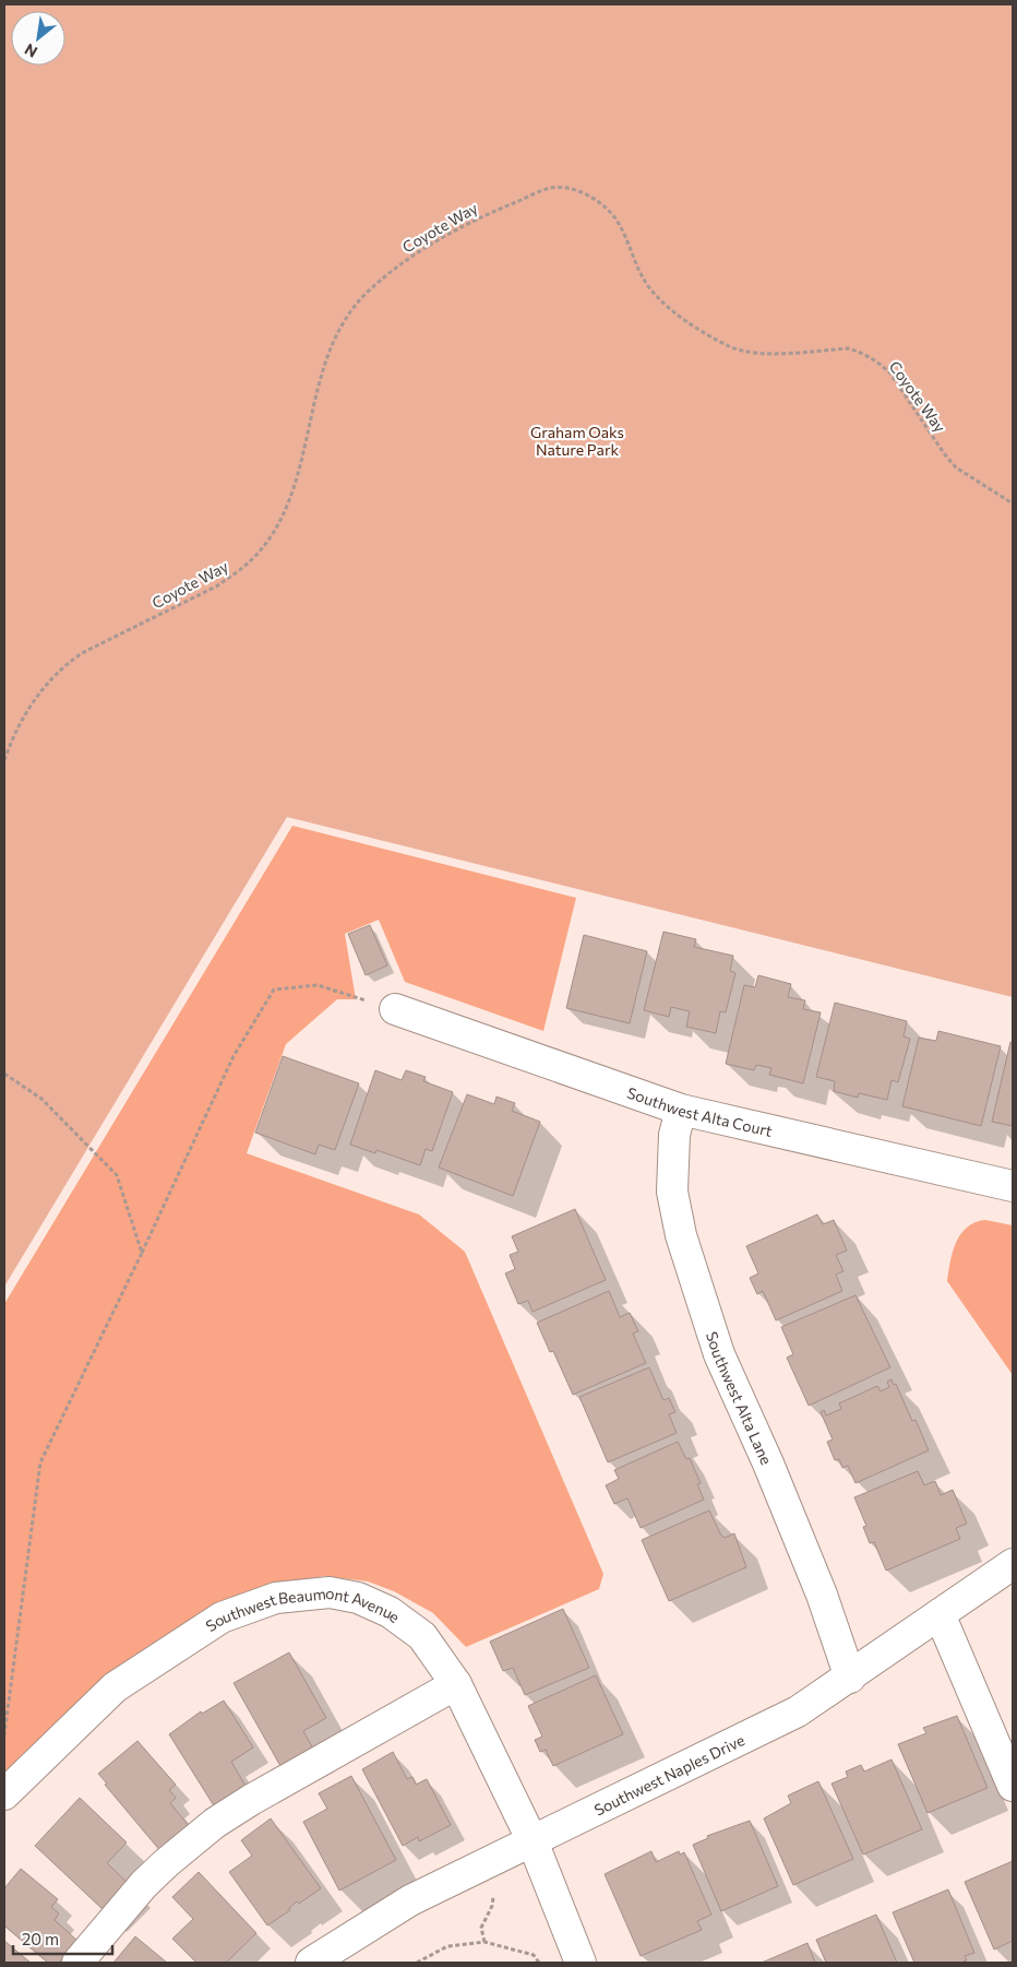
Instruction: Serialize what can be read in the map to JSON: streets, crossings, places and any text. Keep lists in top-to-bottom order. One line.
{"streets":{"street":["Southwest Alta Court","Southwest Alta Lane","Southwest Beaumont Avenue","Southwest Naples Drive"],"path":["Coyote Way"]},"crossings":[["Southwest Alta Court","Southwest Alta Lane"],["Southwest Alta Lane","Southwest Naples Drive"],["Southwest Beaumont Avenue","Southwest Naples Drive"]],"parks":["Graham Oaks Nature Park"],"scale_bar":"20 m","north":"bottom left"}
